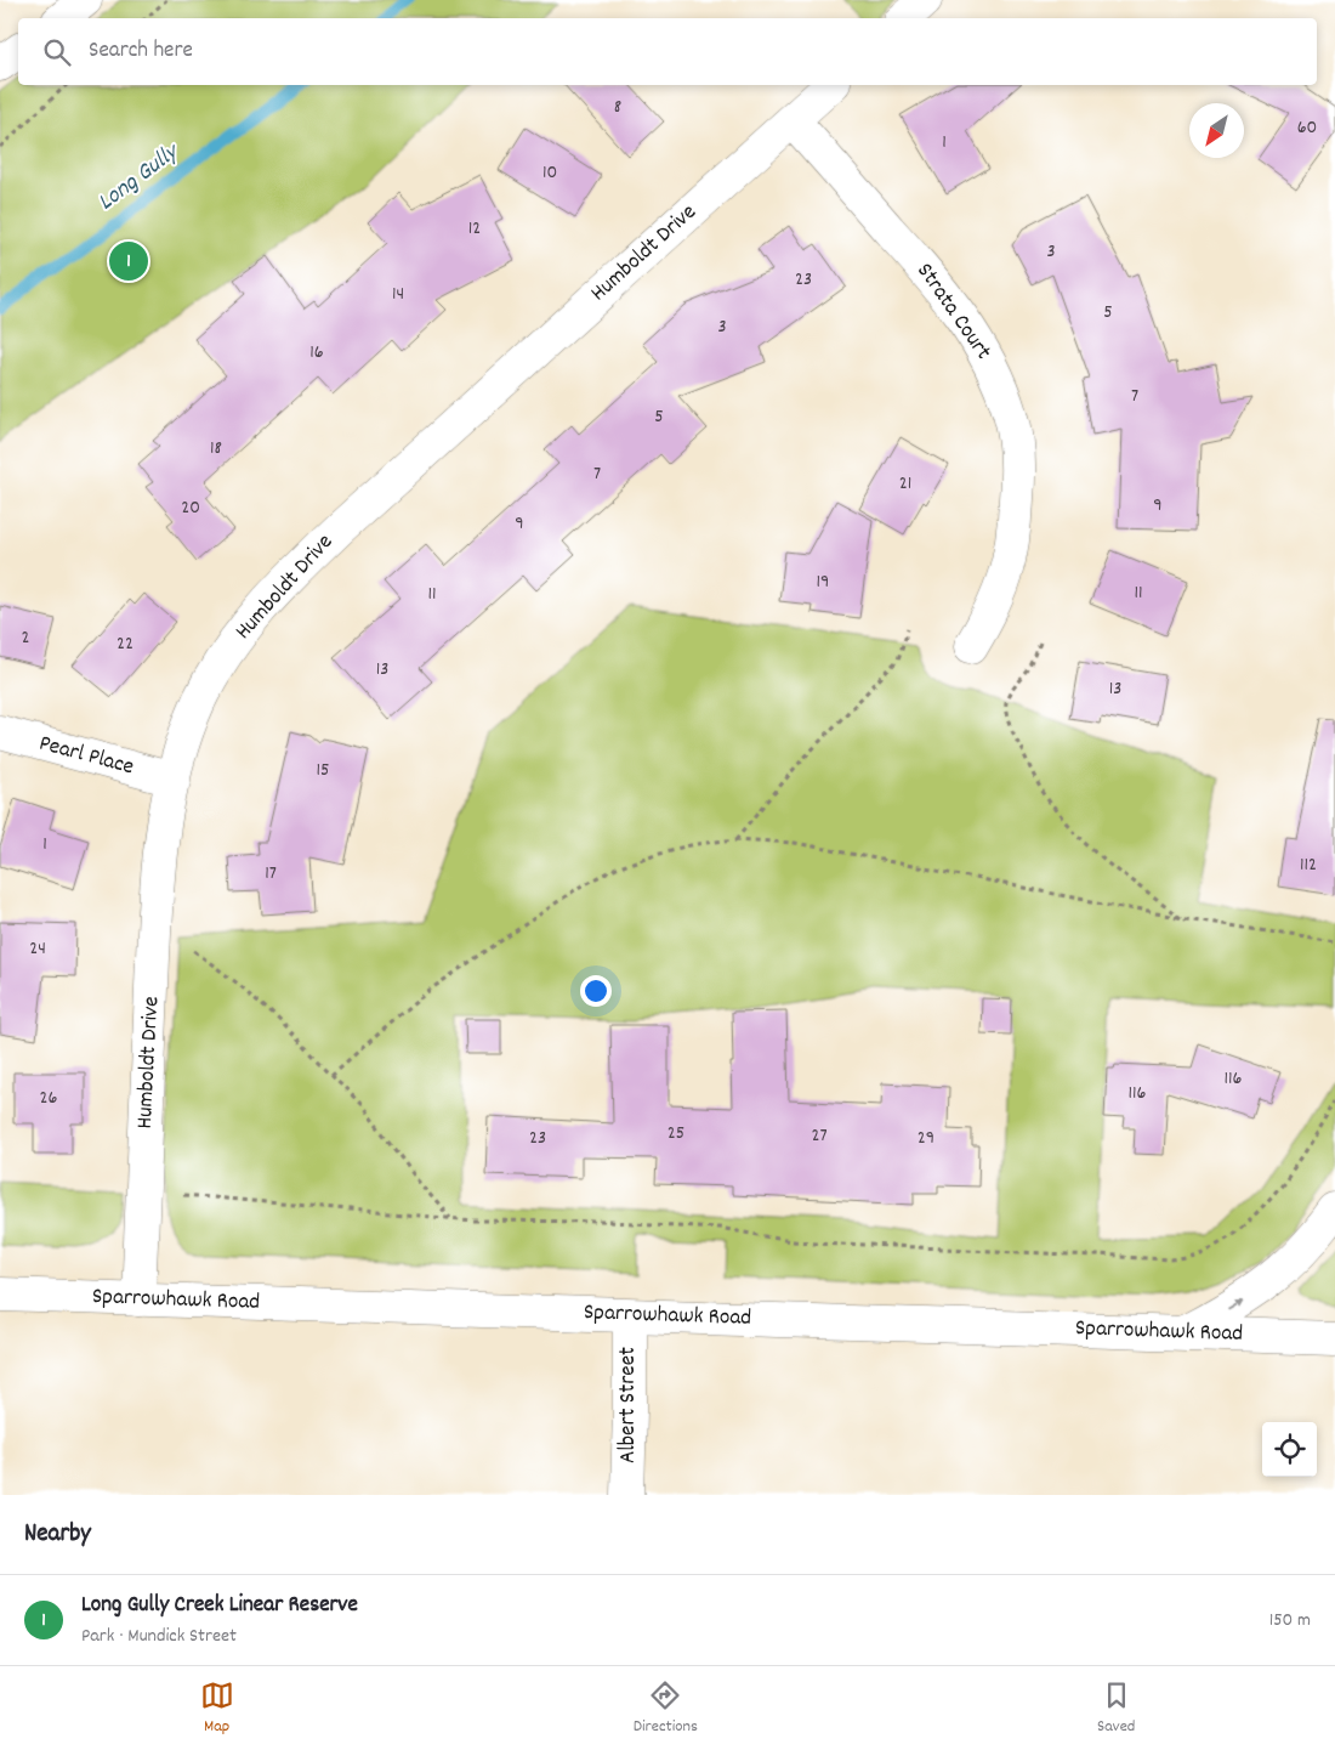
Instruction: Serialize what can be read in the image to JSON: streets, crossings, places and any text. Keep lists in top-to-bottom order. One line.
{"streets":{"street":["Humboldt Drive","Strata Court","Pearl Place","Sparrowhawk Road","Albert Street"]},"crossings":[["Humboldt Drive","Strata Court"],["Humboldt Drive","Pearl Place"],["Humboldt Drive","Sparrowhawk Road"],["Sparrowhawk Road","Albert Street"]],"water":["Long Gully"],"house_numbers":["8","60","1","10","12","3","23","14","5","3","16","7","5","18","7","21","9","20","9","19","11","11","2","22","13","13","15","1","112","17","24","116","116","26","25","27","23","29"],"north":"bottom left","page":{"search":"Search here","pins":"1","heading":"Nearby","list":[{"mark":"1","name":"Long Gully Creek Linear Reserve","note":"Park · Mundick Street","value":"150 m"}],"nav":["Map","Directions","Saved"]}}
